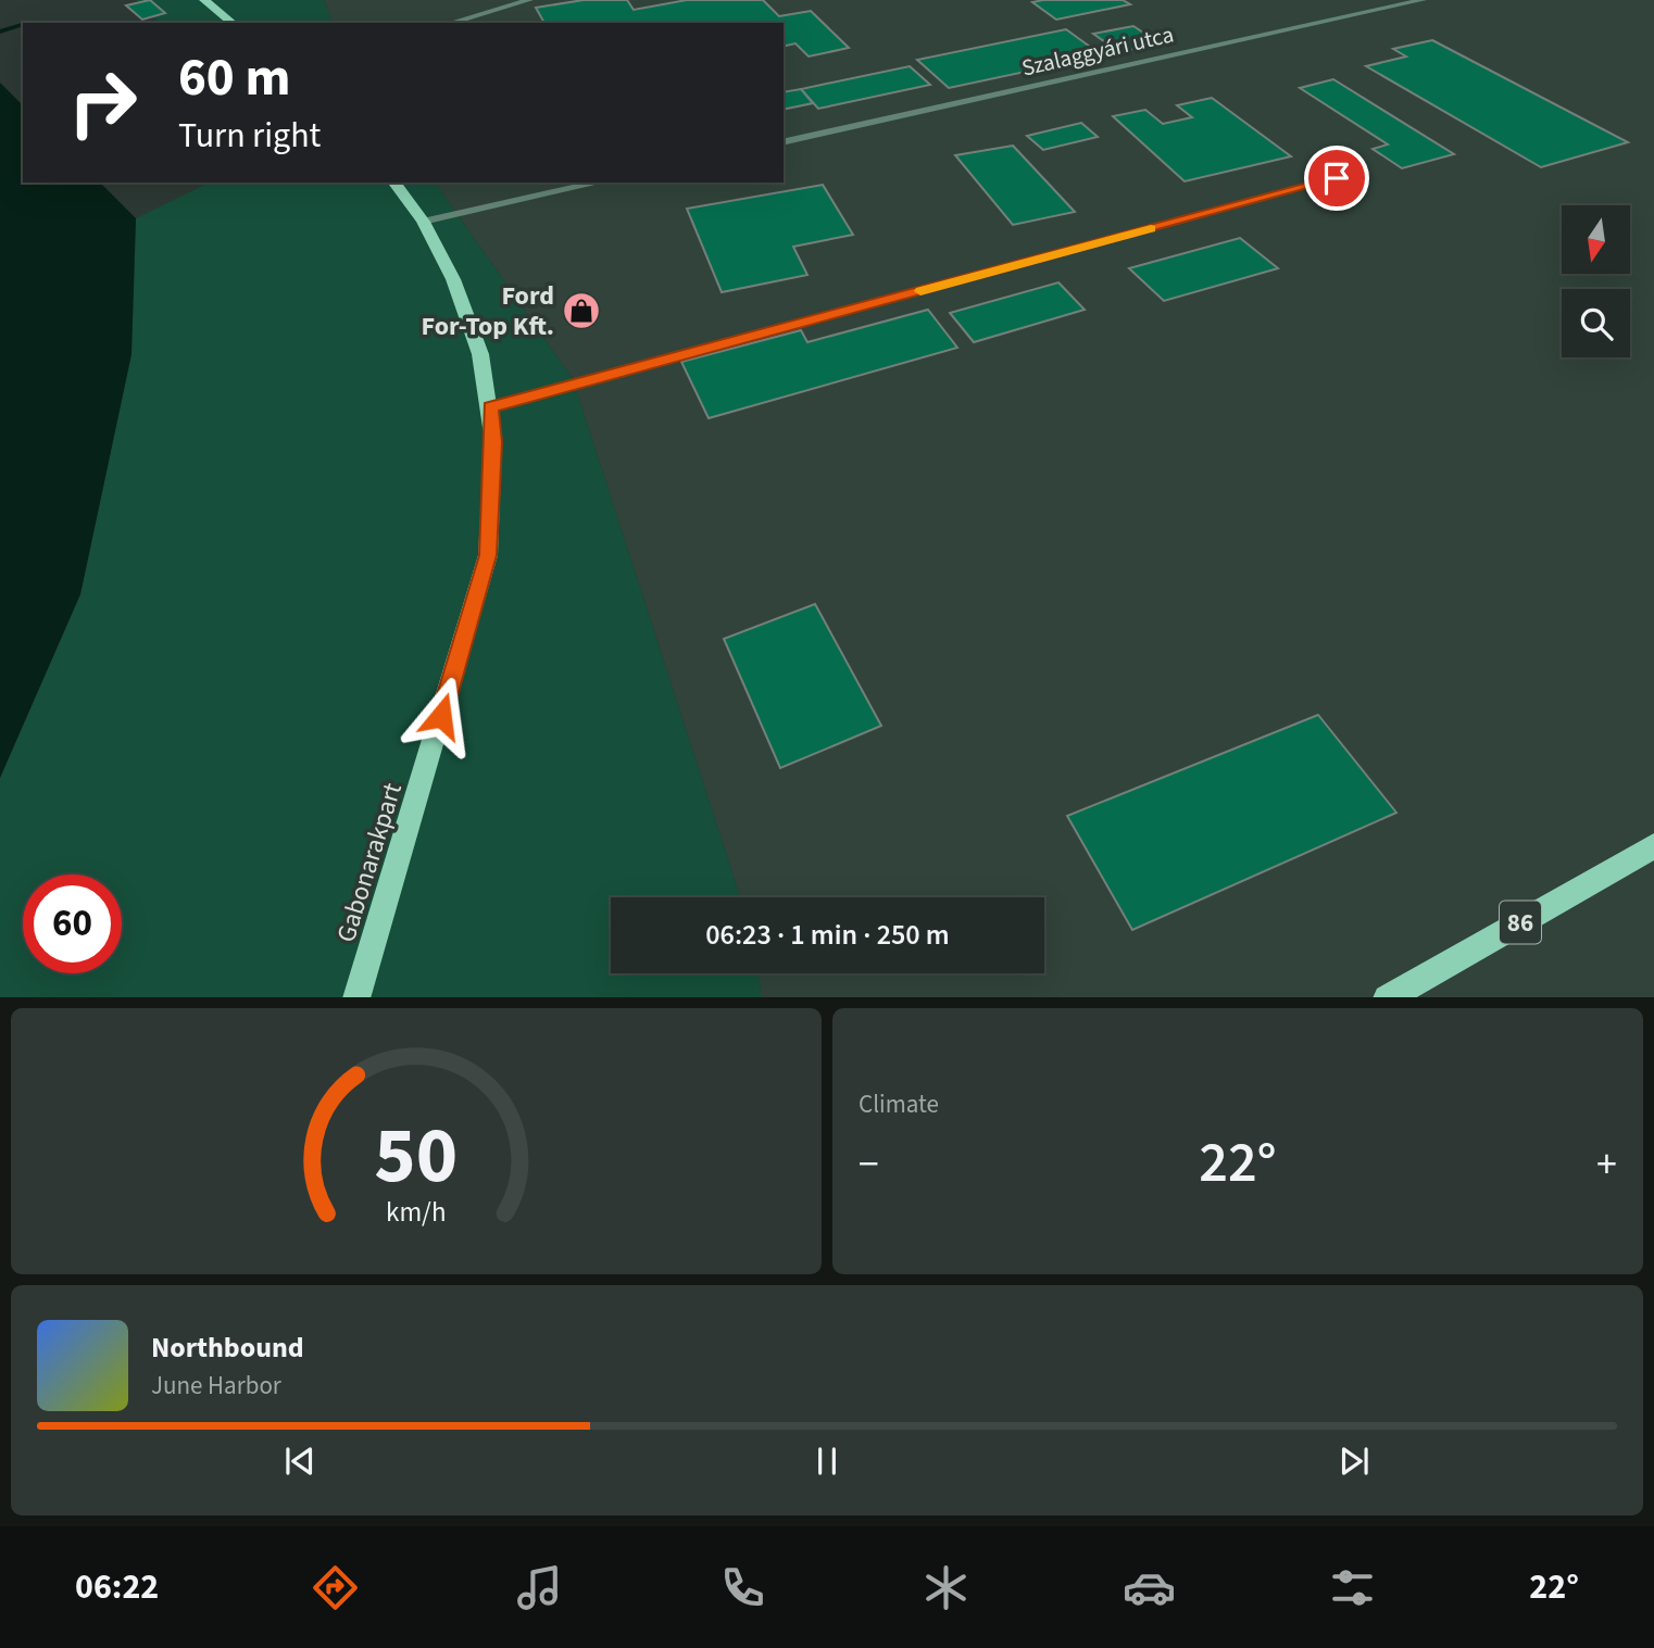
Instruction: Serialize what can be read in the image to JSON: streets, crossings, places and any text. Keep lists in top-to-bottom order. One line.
{"streets":{"main road":["Gabonarakpart","86"],"lane":["Szalaggyári utca"]},"places":{"shop":["Ford For-Top Kft."]},"north":"bottom","page":{"turn":["60 m","Turn right"],"limit":"60","trip":"06:23 · 1 min · 250 m","tile":"Climate","heat":["−","22°","+"],"song":["Northbound","June Harbor"],"tabs":["06:22","22°"],"gauge":["50","km/h"]}}
